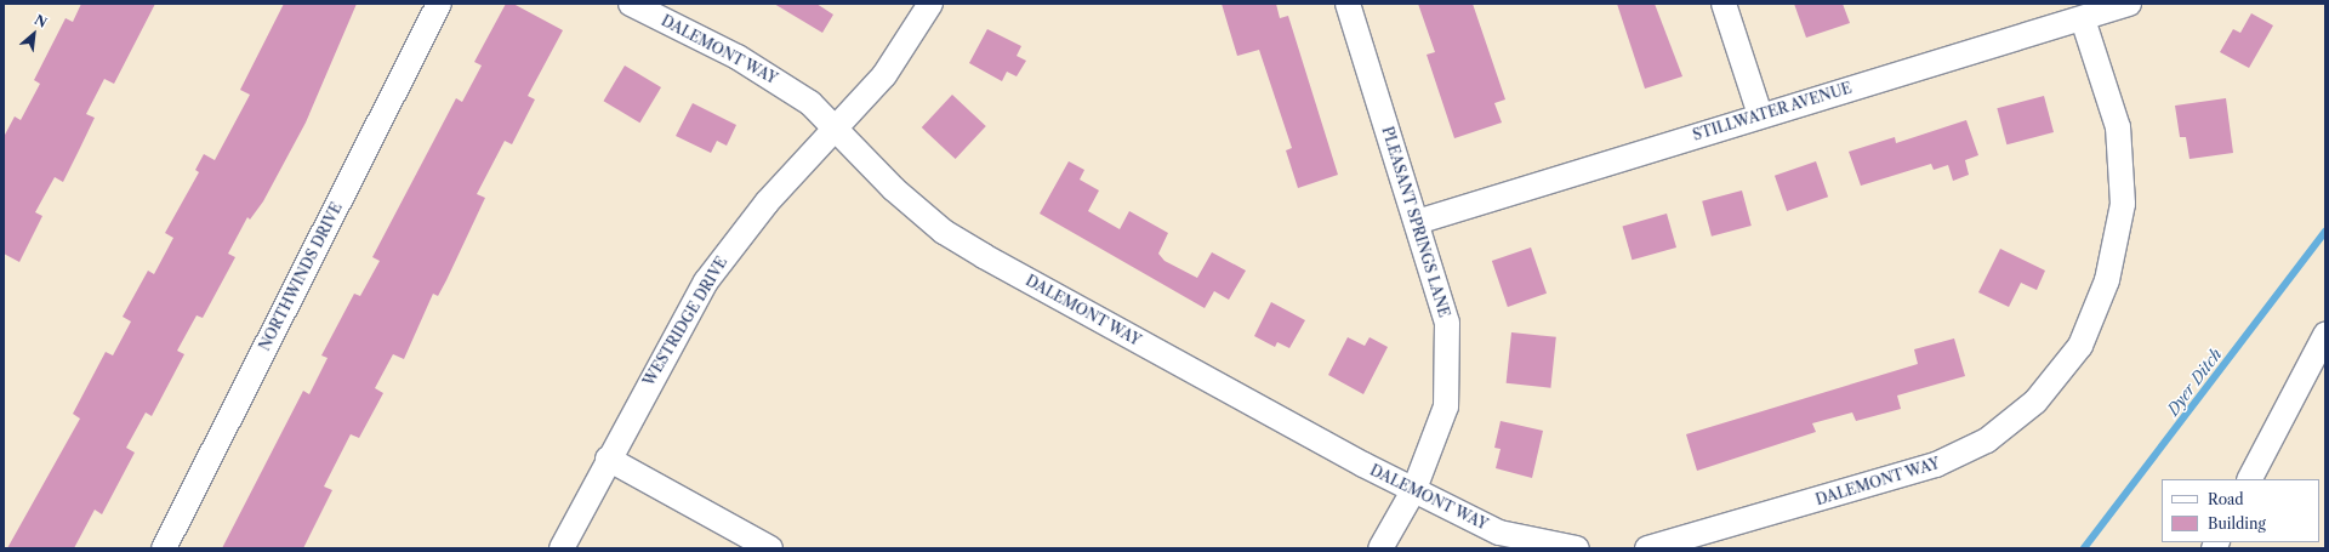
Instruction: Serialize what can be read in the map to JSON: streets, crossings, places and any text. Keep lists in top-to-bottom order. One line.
{"streets":{"street":["DALEMONT WAY","STILLWATER AVENUE","PLEASANT SPRINGS LANE","NORTHWINDS DRIVE","WESTRIDGE DRIVE"]},"crossings":[["DALEMONT WAY","STILLWATER AVENUE"],["DALEMONT WAY","PLEASANT SPRINGS LANE"],["DALEMONT WAY","WESTRIDGE DRIVE"],["STILLWATER AVENUE","PLEASANT SPRINGS LANE"]],"water":["Dyer Ditch"],"legend":["Road","Building"],"north":"top right"}
